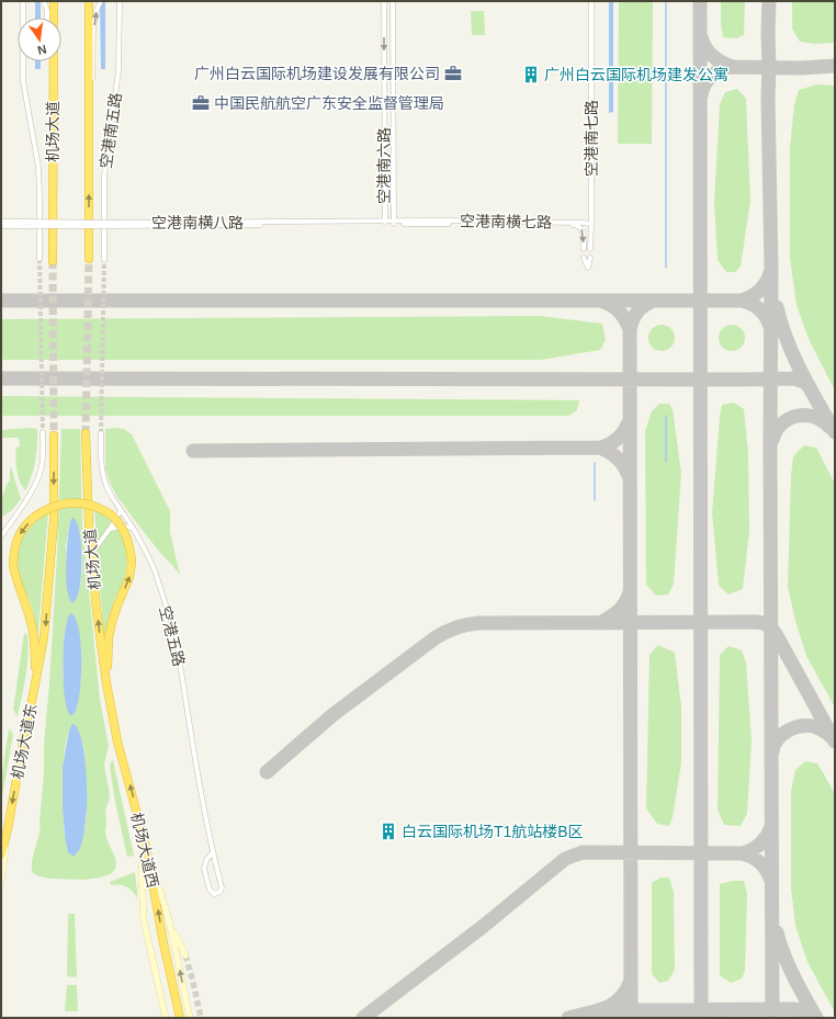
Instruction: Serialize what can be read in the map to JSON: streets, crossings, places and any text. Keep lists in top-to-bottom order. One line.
{"streets":{"highway":["机场大道","机场大道东","机场大道西"],"street":["空港南五路","空港南七路","空港南六路","空港南横七路","空港南横八路","空港五路"]},"crossings":[["机场大道","机场大道西"],["空港南七路","空港南横七路"],["空港南六路","空港南横七路"],["空港南六路","空港南横八路"],["空港南横七路","空港南横八路"]],"one_way":["机场大道东","机场大道西"],"places":{"office":["广州白云国际机场建设发展有限公司","中国民航航空广东安全监督管理局"],"building":["广州白云国际机场建发公寓","白云国际机场T1航站楼B区"]},"north":"bottom"}
